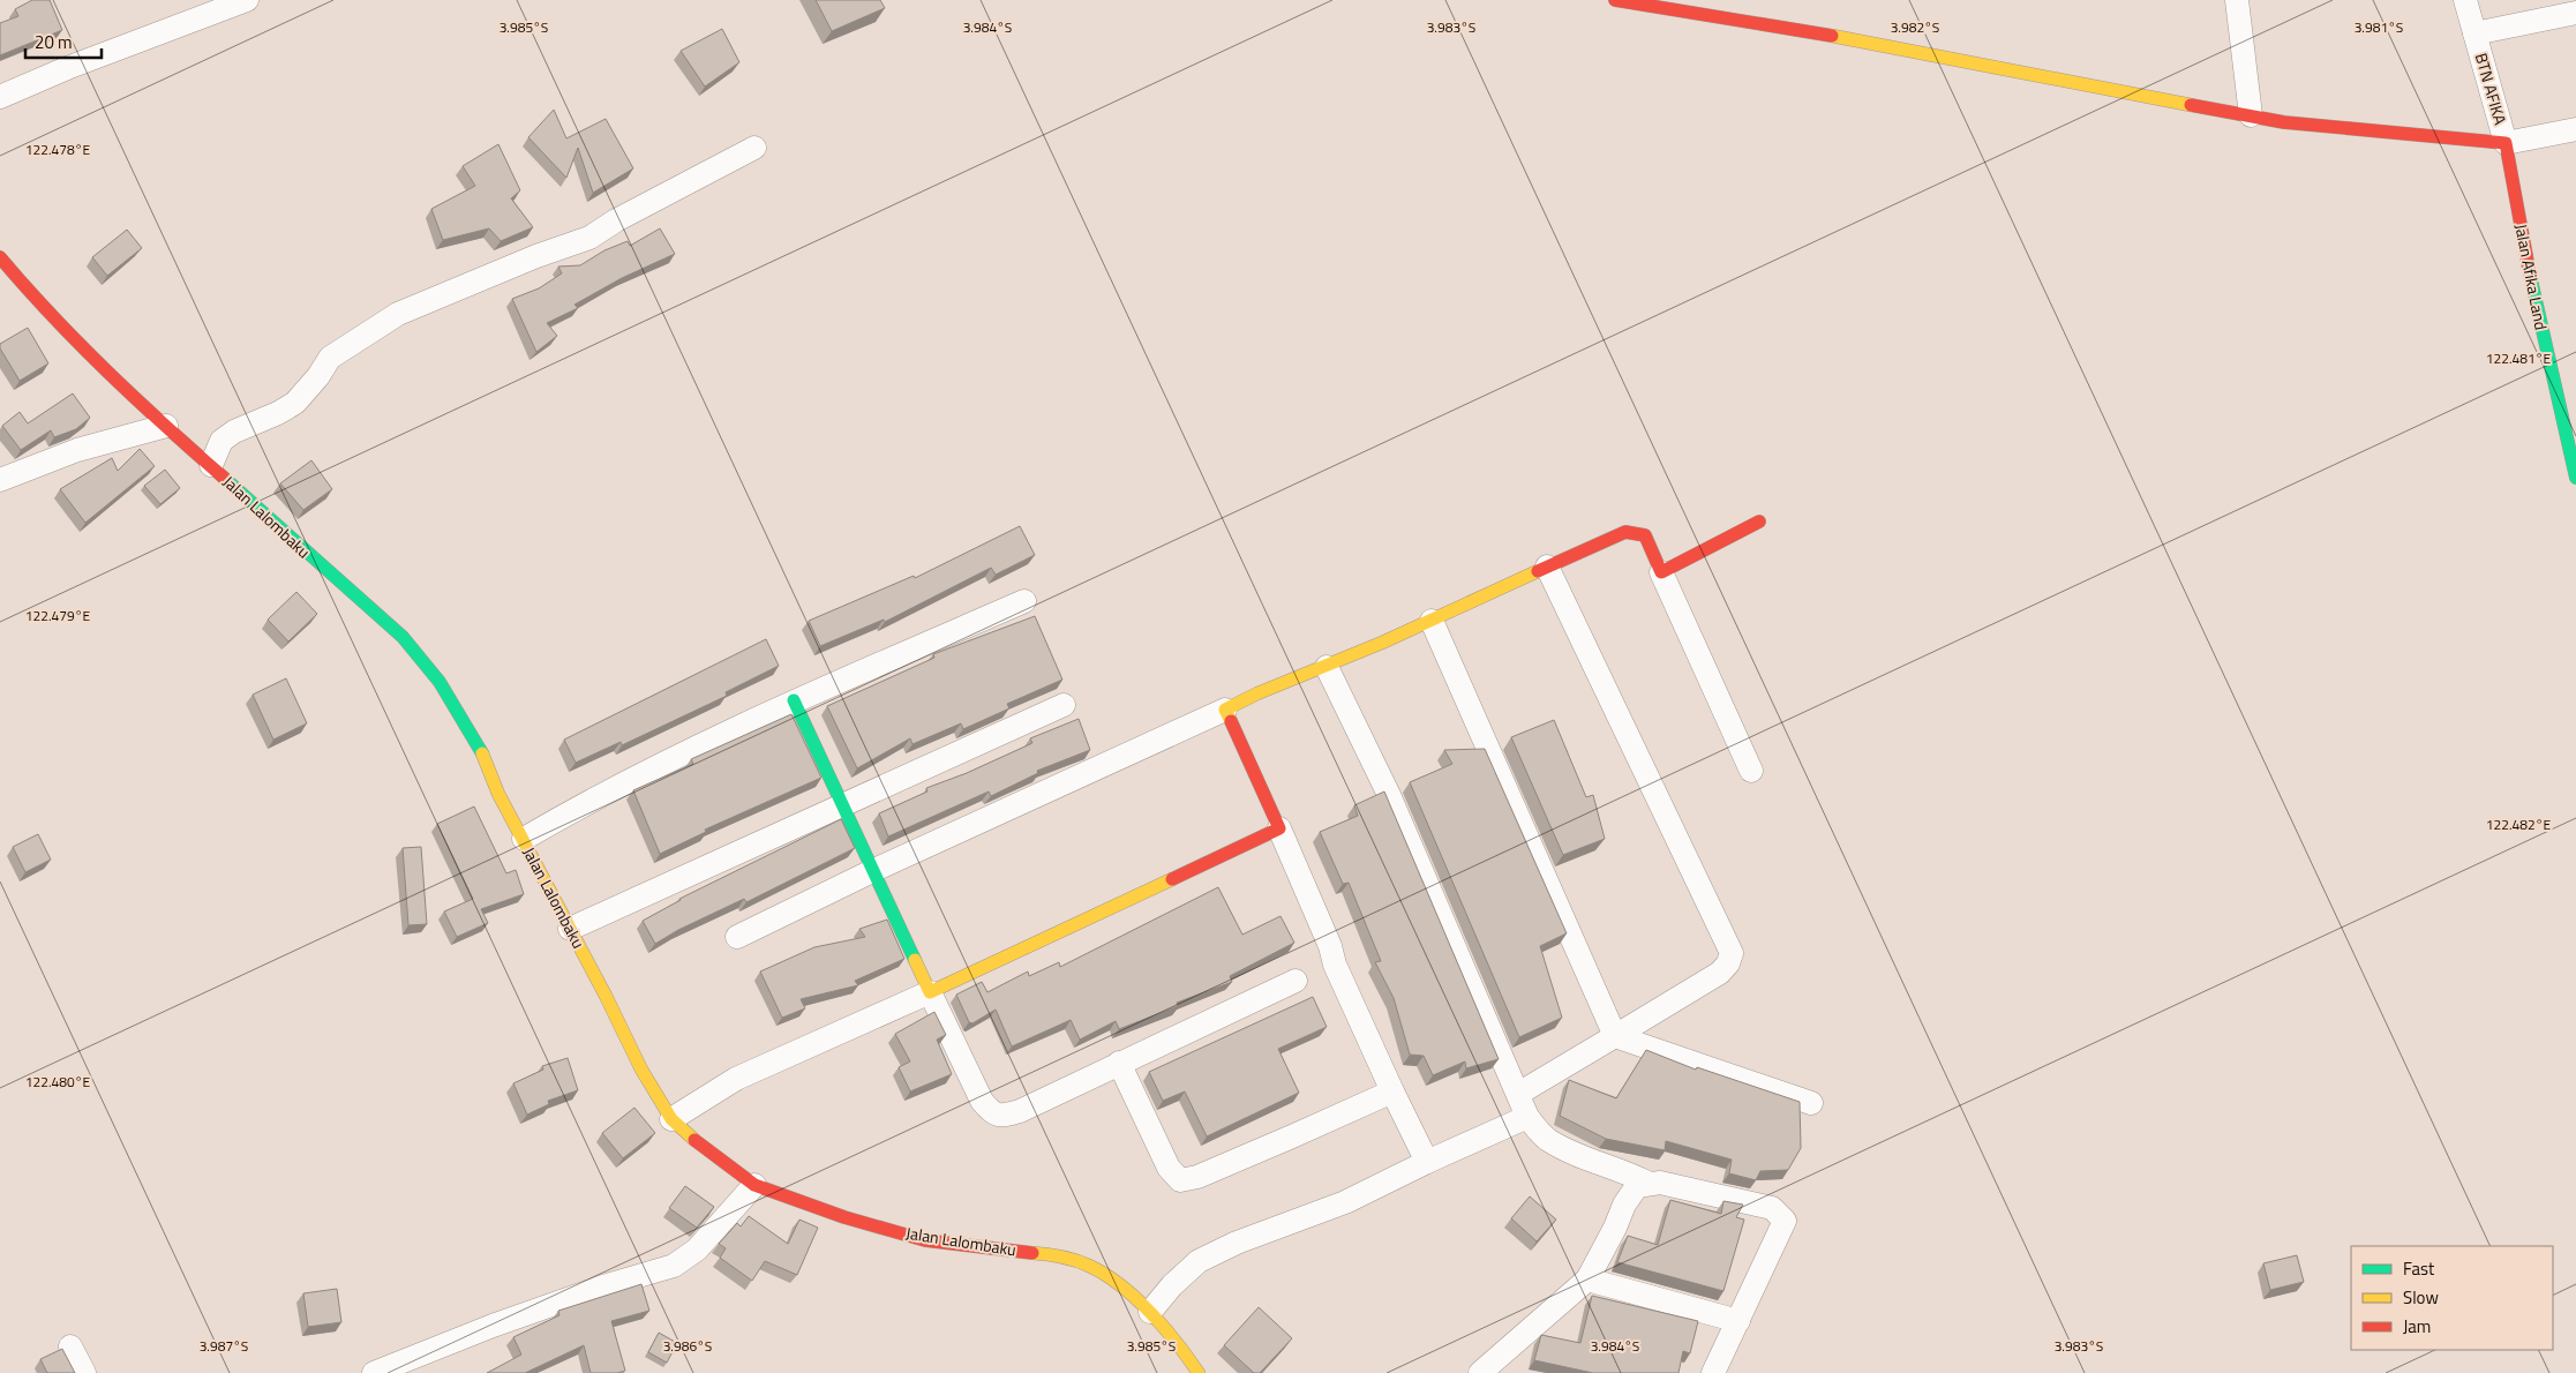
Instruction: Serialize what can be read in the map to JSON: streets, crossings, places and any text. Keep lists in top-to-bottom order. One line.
{"streets":{"street":["BTN AFIKA","Jalan Afika Land","Jalan Lalombaku"]},"crossings":[["BTN AFIKA","Jalan Afika Land"]],"legend":["Fast","Slow","Jam"],"scale_bar":"20 m","coordinates":["3.985°S","3.984°S","3.983°S","3.982°S","3.981°S","122.478°E","122.481°E","122.479°E","122.482°E","122.480°E","3.987°S","3.986°S"]}
